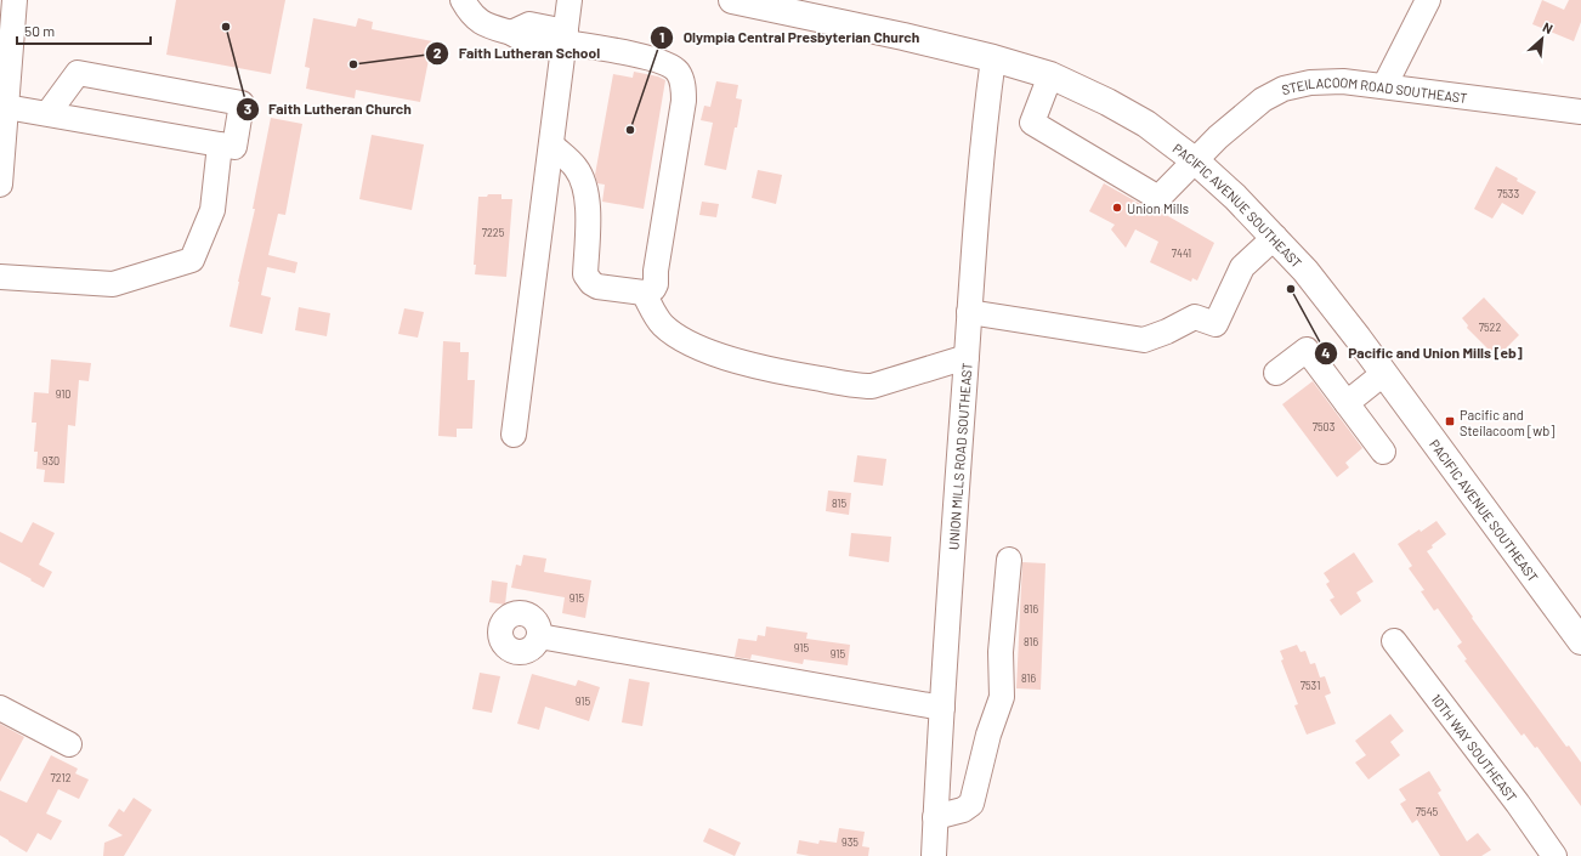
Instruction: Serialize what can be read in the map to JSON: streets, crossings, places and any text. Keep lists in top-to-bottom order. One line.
{"streets":{"main road":["PACIFIC AVENUE SOUTHEAST"],"street":["STEILACOOM ROAD SOUTHEAST","UNION MILLS ROAD SOUTHEAST","10TH WAY SOUTHEAST"]},"crossings":[["STEILACOOM ROAD SOUTHEAST","PACIFIC AVENUE SOUTHEAST"],["PACIFIC AVENUE SOUTHEAST","UNION MILLS ROAD SOUTHEAST"]],"places":{"other":["Faith Lutheran Church","Faith Lutheran School","Olympia Central Presbyterian Church","Union Mills","Pacific and Union Mills [eb]"],"transit":["Pacific and Steilacoom [wb]"]},"house_numbers":["7533","7225","7441","7522","910","7503","930","815","915","816","816","915","915","816","7531","915","7212","7545","935"],"scale_bar":"50 m","north":"top right"}
